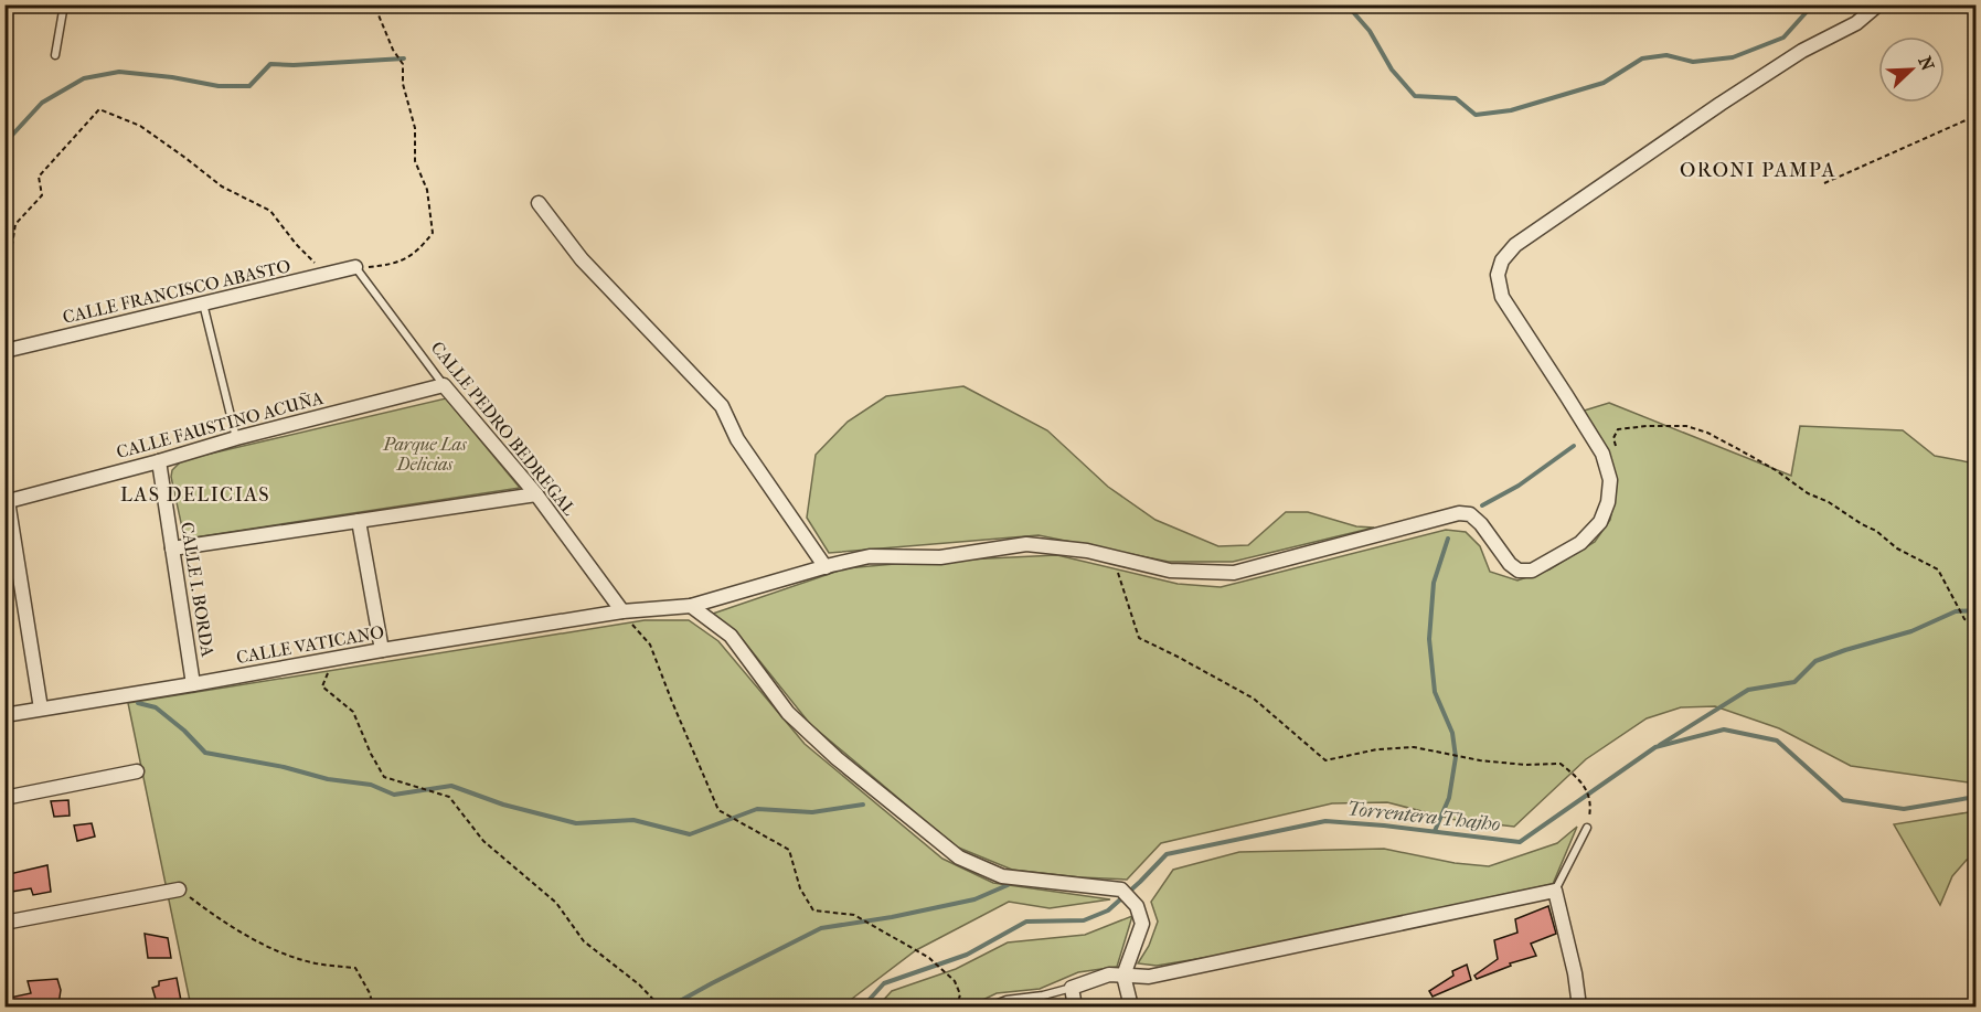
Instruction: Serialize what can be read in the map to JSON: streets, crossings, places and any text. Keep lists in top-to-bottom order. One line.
{"streets":{"street":["CALLE FRANCISCO ABASTO","CALLE FAUSTINO ACUÑA","CALLE PEDRO BEDREGAL","CALLE I. BORDA","CALLE VATICANO"]},"crossings":[["CALLE FRANCISCO ABASTO","CALLE PEDRO BEDREGAL"],["CALLE FAUSTINO ACUÑA","CALLE PEDRO BEDREGAL"],["CALLE FAUSTINO ACUÑA","CALLE I. BORDA"],["CALLE PEDRO BEDREGAL","CALLE VATICANO"],["CALLE I. BORDA","CALLE VATICANO"]],"districts":["ORONI PAMPA","LAS DELICIAS"],"water":["Torrentera Thajho"],"parks":["Parque Las Delicias"],"north":"top right"}
